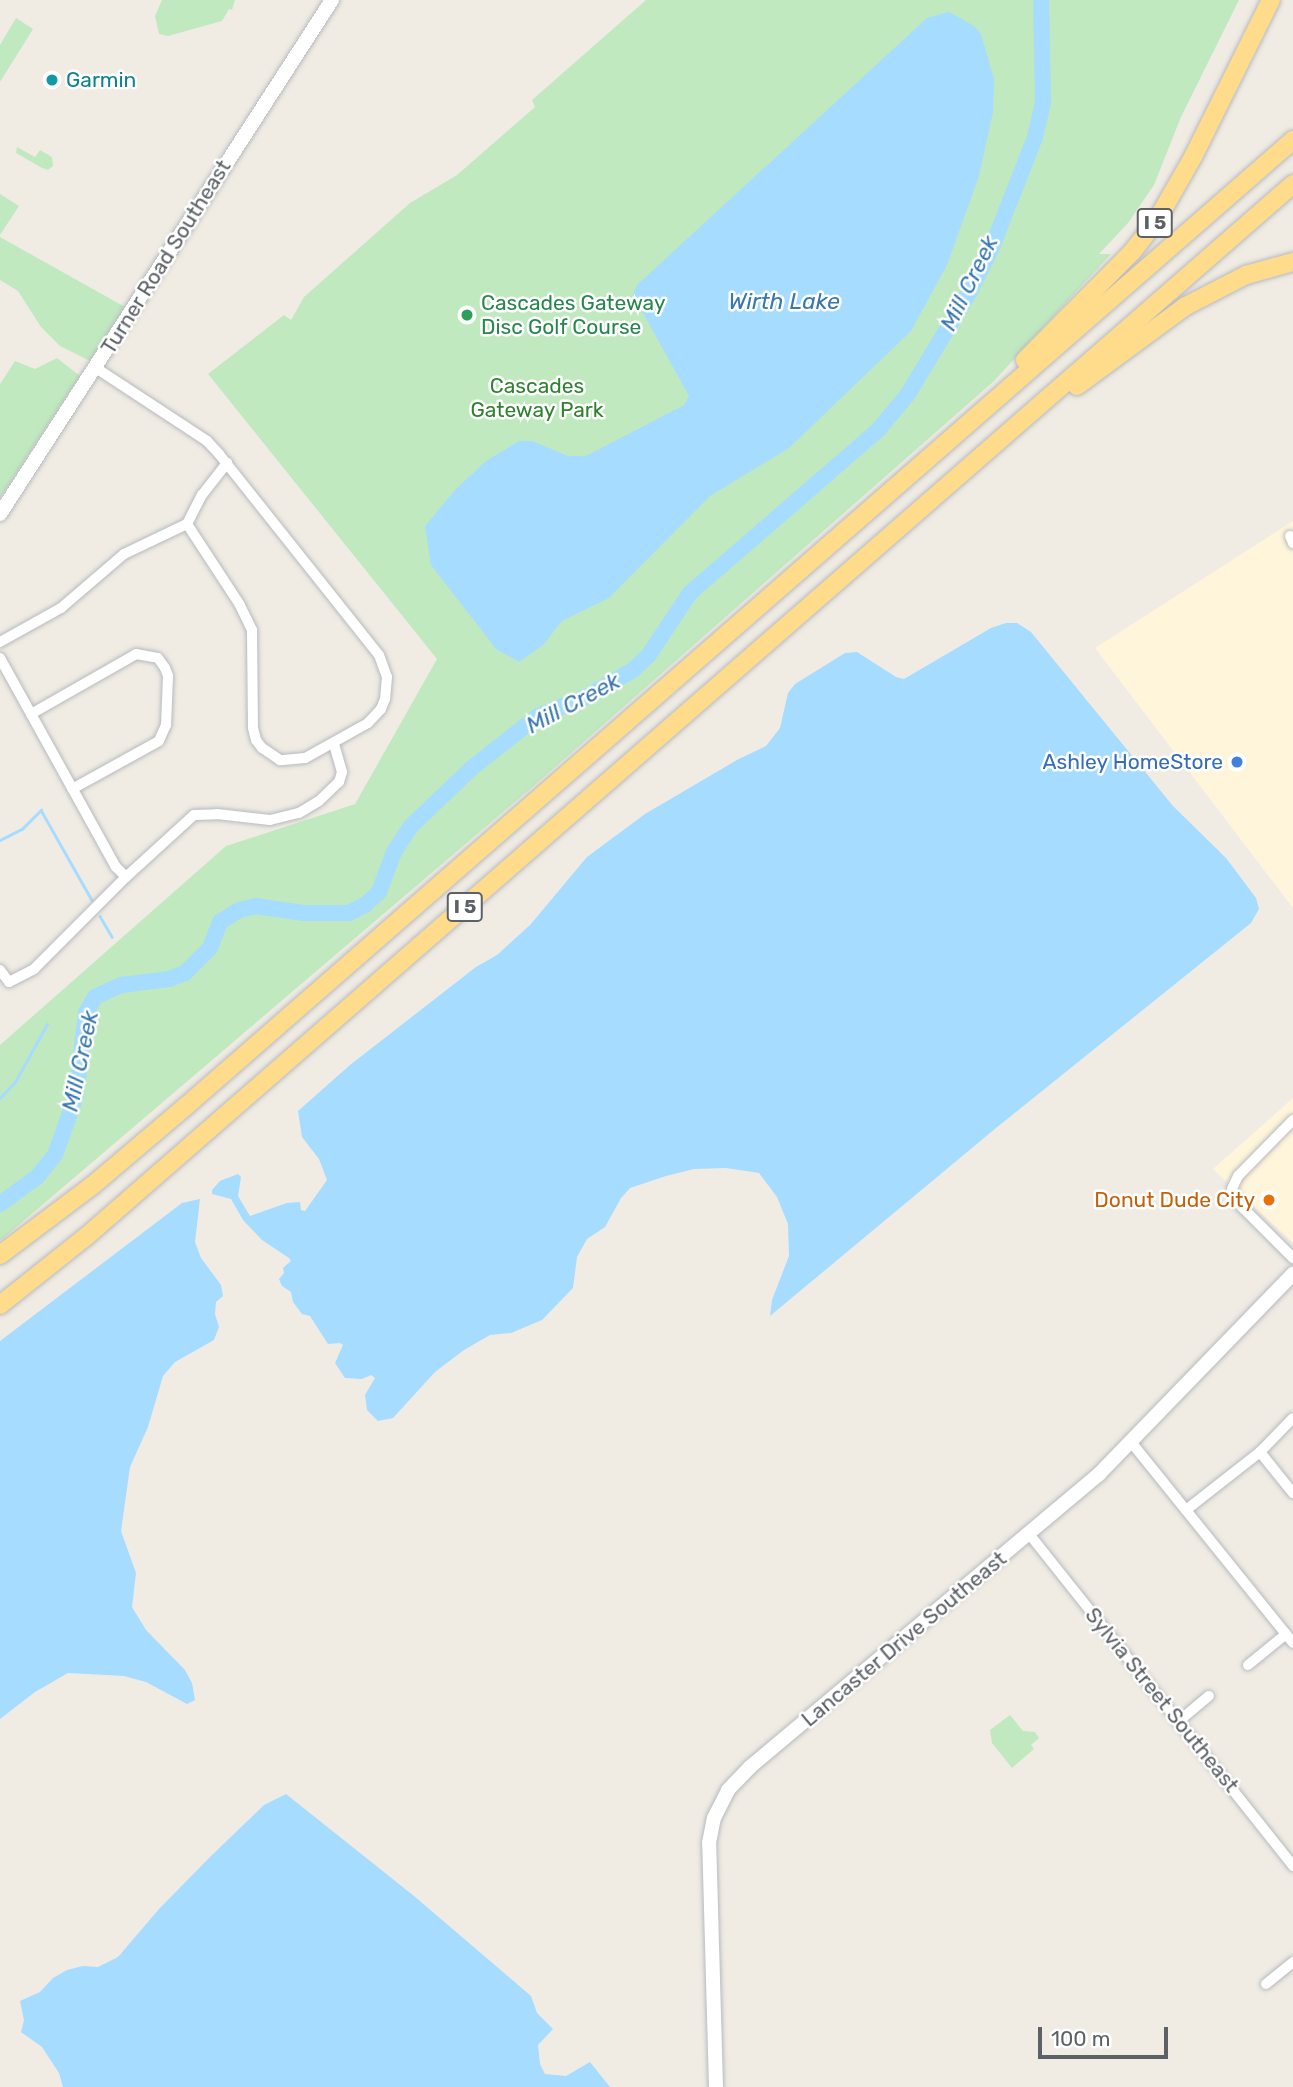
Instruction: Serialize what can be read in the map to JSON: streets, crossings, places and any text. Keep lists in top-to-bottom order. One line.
{"streets":{"highway":["I 5"],"main road":["Turner Road Southeast","Lancaster Drive Southeast"],"street":["Sylvia Street Southeast"]},"crossings":[["Lancaster Drive Southeast","Sylvia Street Southeast"]],"water":["Mill Creek","Wirth Lake"],"parks":["Cascades Gateway Park"],"places":["Garmin","Cascades Gateway Disc Golf Course","Ashley HomeStore","Donut Dude City"],"scale_bar":"100 m"}
